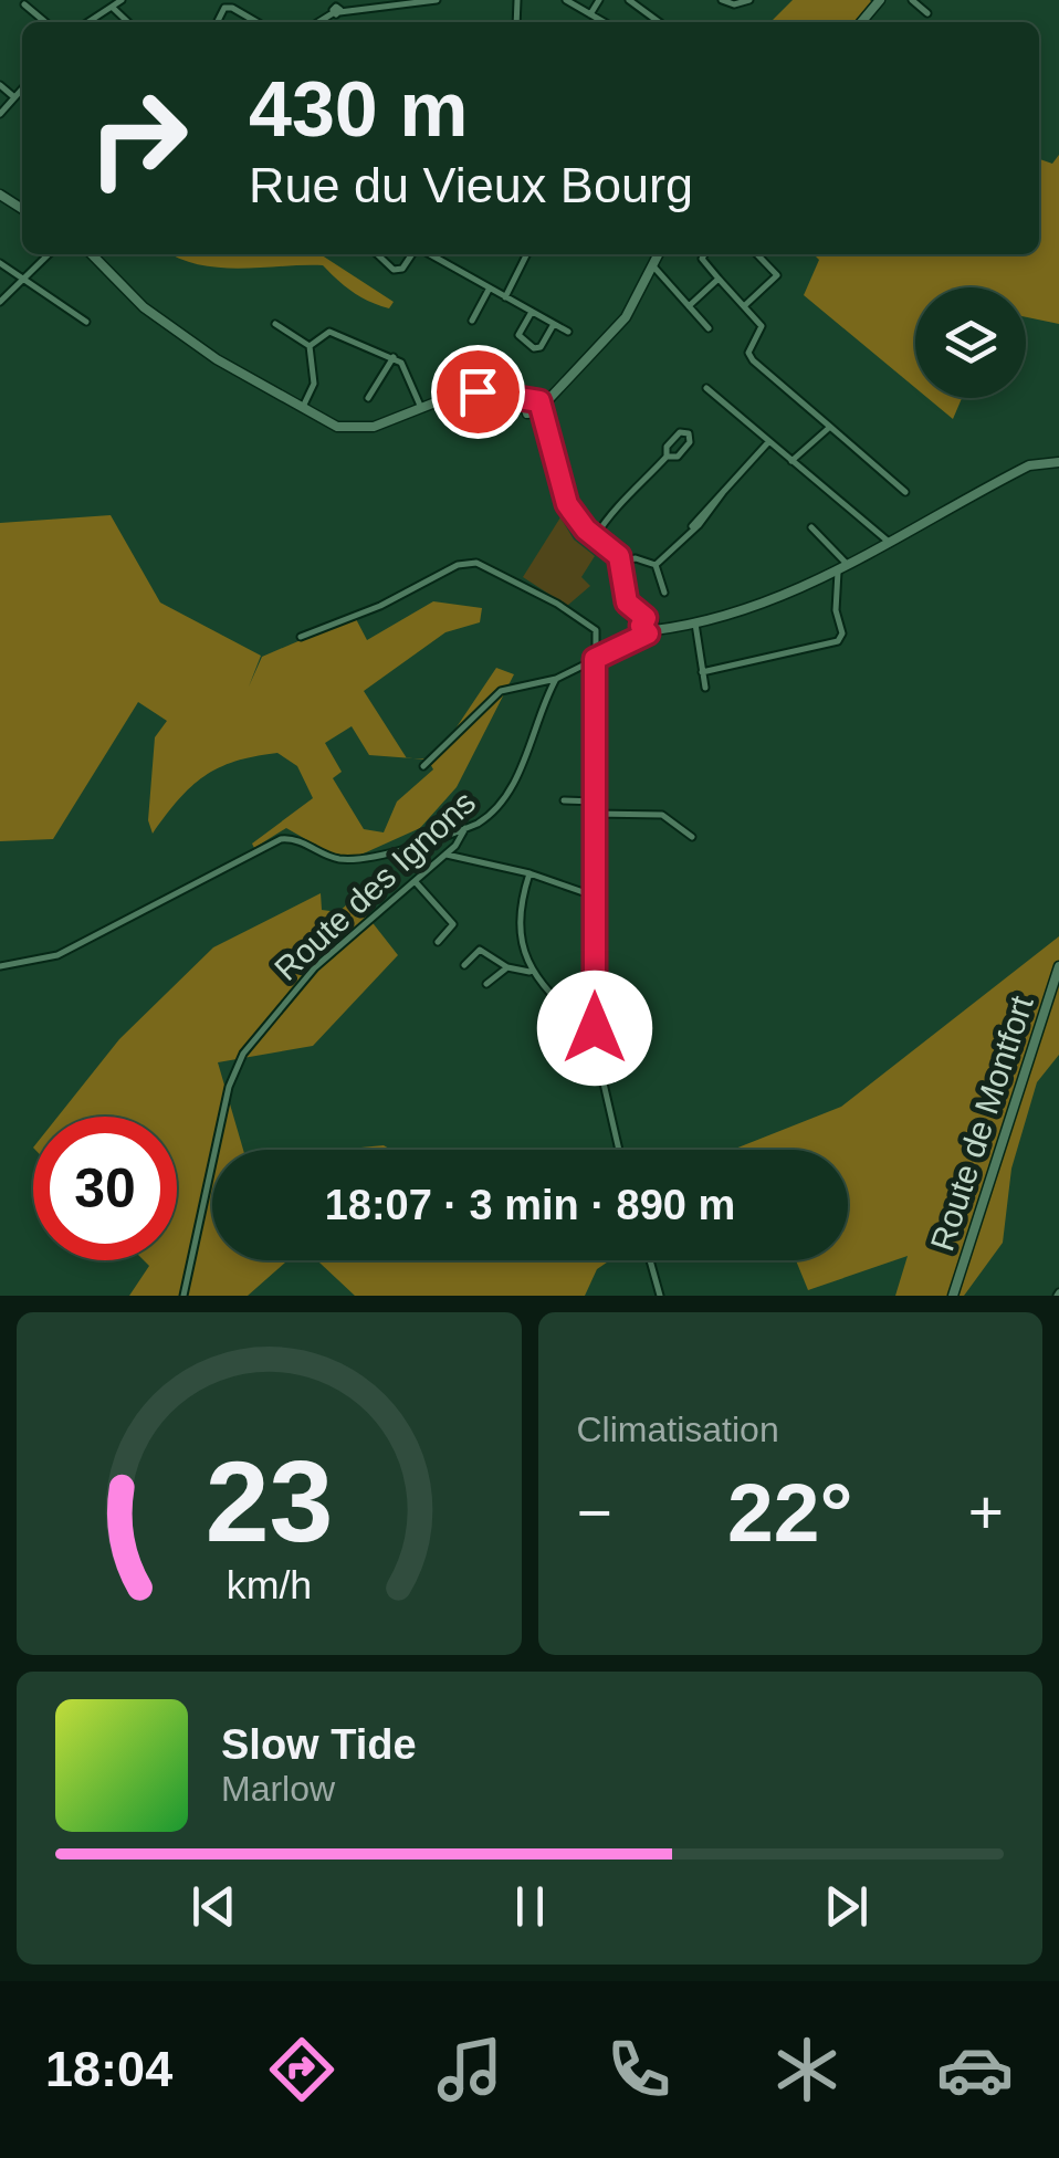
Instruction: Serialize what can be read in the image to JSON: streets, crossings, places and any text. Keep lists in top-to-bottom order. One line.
{"streets":{"street":["Route des Ignons","Route de Montfort"]},"page":{"turn":["430 m","Rue du Vieux Bourg"],"limit":"30","trip":"18:07 · 3 min · 890 m","tile":"Climatisation","heat":["−","22°","+"],"song":["Slow Tide","Marlow"],"tabs":"18:04","gauge":["23","km/h"]}}
